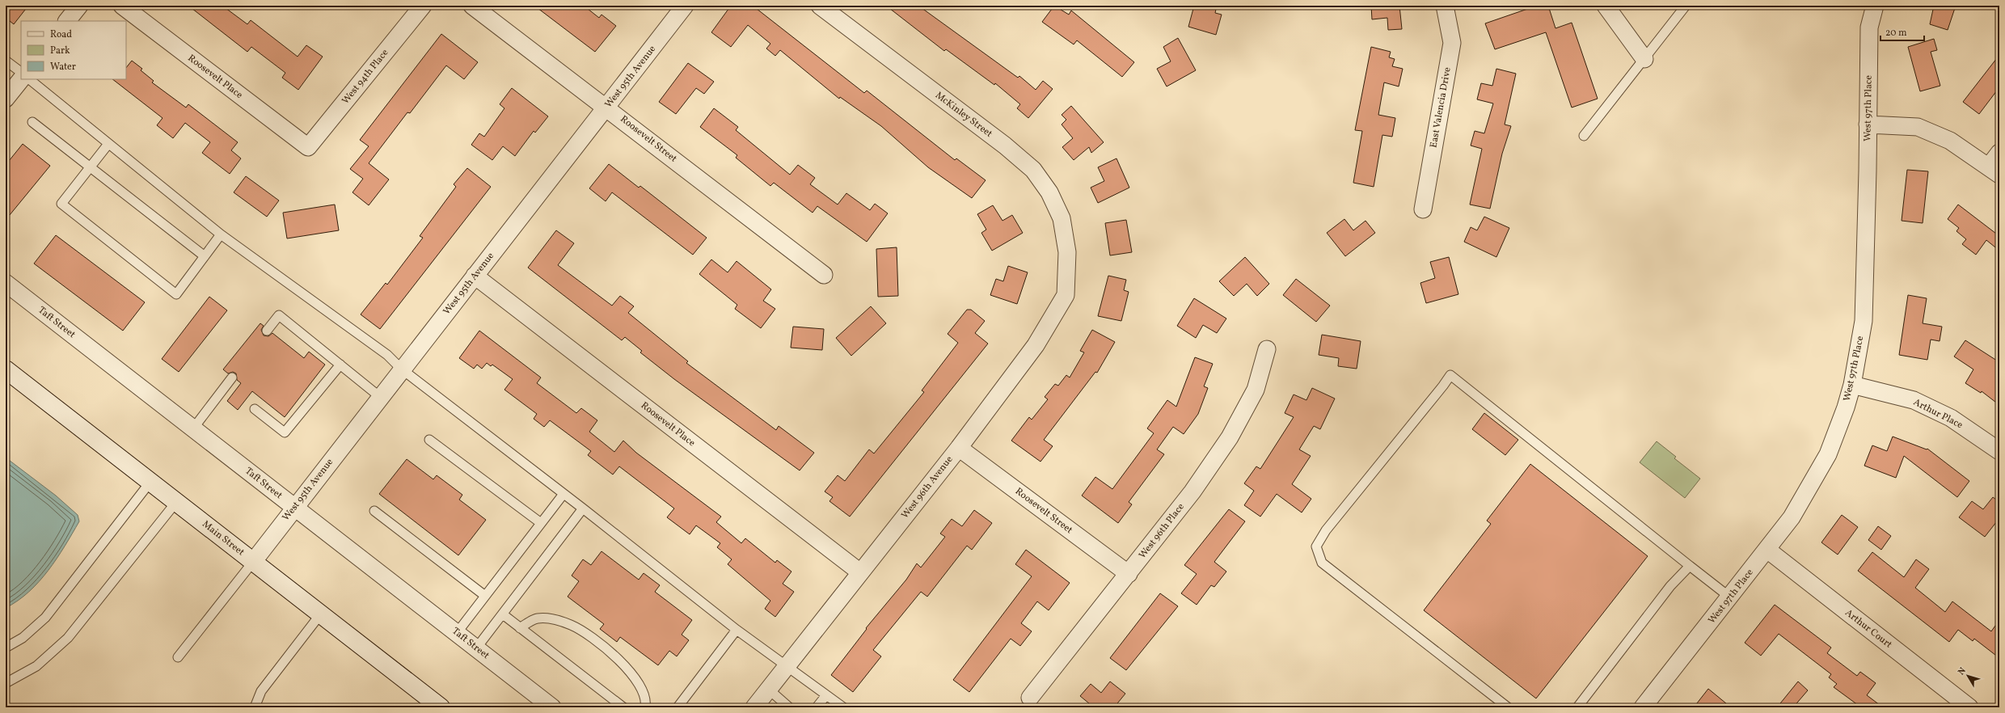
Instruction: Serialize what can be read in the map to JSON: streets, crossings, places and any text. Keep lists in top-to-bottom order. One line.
{"streets":{"main road":["Main Street"],"street":["Roosevelt Place","West 94th Place","West 95th Avenue","East Valencia Drive","West 97th Place","McKinley Street","Roosevelt Street","Taft Street","Arthur Place","West 96th Avenue","West 96th Place","Arthur Court"]},"crossings":[["Roosevelt Place","West 94th Place"],["Roosevelt Place","West 95th Avenue"],["Roosevelt Place","West 96th Avenue"],["West 95th Avenue","Roosevelt Street"],["West 95th Avenue","Taft Street"],["West 95th Avenue","Main Street"],["West 97th Place","Arthur Place"],["West 97th Place","Arthur Court"],["McKinley Street","West 96th Avenue"],["Roosevelt Street","West 96th Avenue"],["Roosevelt Street","West 96th Place"]],"legend":["Road","Park","Water"],"scale_bar":"20 m","north":"top left"}
